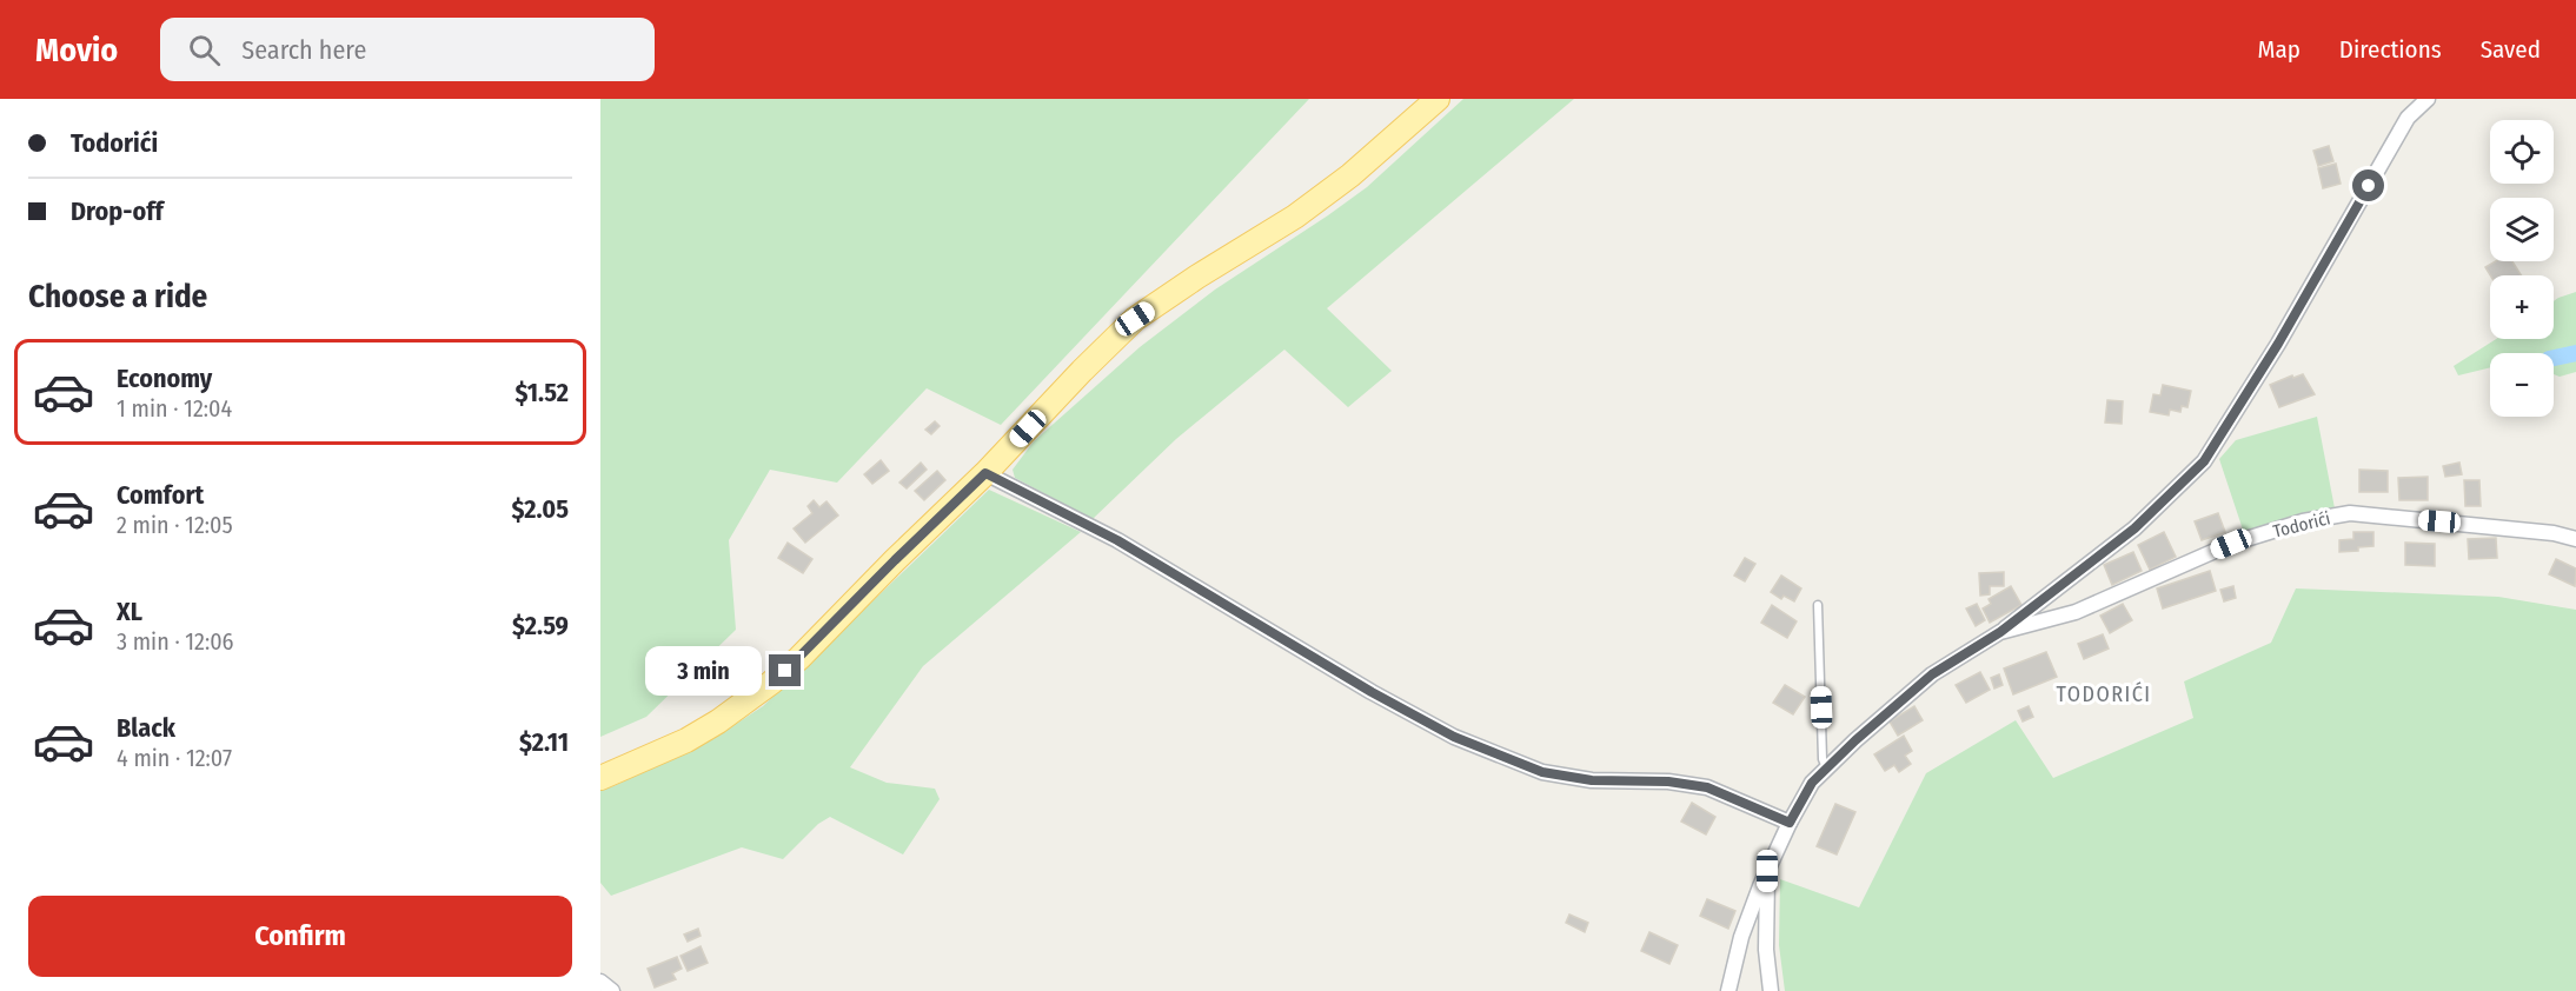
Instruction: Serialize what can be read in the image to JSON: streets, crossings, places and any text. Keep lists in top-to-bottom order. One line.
{"streets":{"street":["Todorići"]},"districts":["TODORIĆI"],"page":{"header":"Movio","search":"Search here","nav":["Map","Directions","Saved"],"banner":["Todorići","Drop-off"],"map_buttons":["+","−"],"heading":"Choose a ride","list":[{"name":"Economy","note":"1 min · 12:04","value":"$1.52"},{"name":"Comfort","note":"2 min · 12:05","value":"$2.05"},{"name":"XL","note":"3 min · 12:06","value":"$2.59"},{"name":"Black","note":"4 min · 12:07","value":"$2.11"}],"bubble":"3 min","buttons":"Confirm"}}
